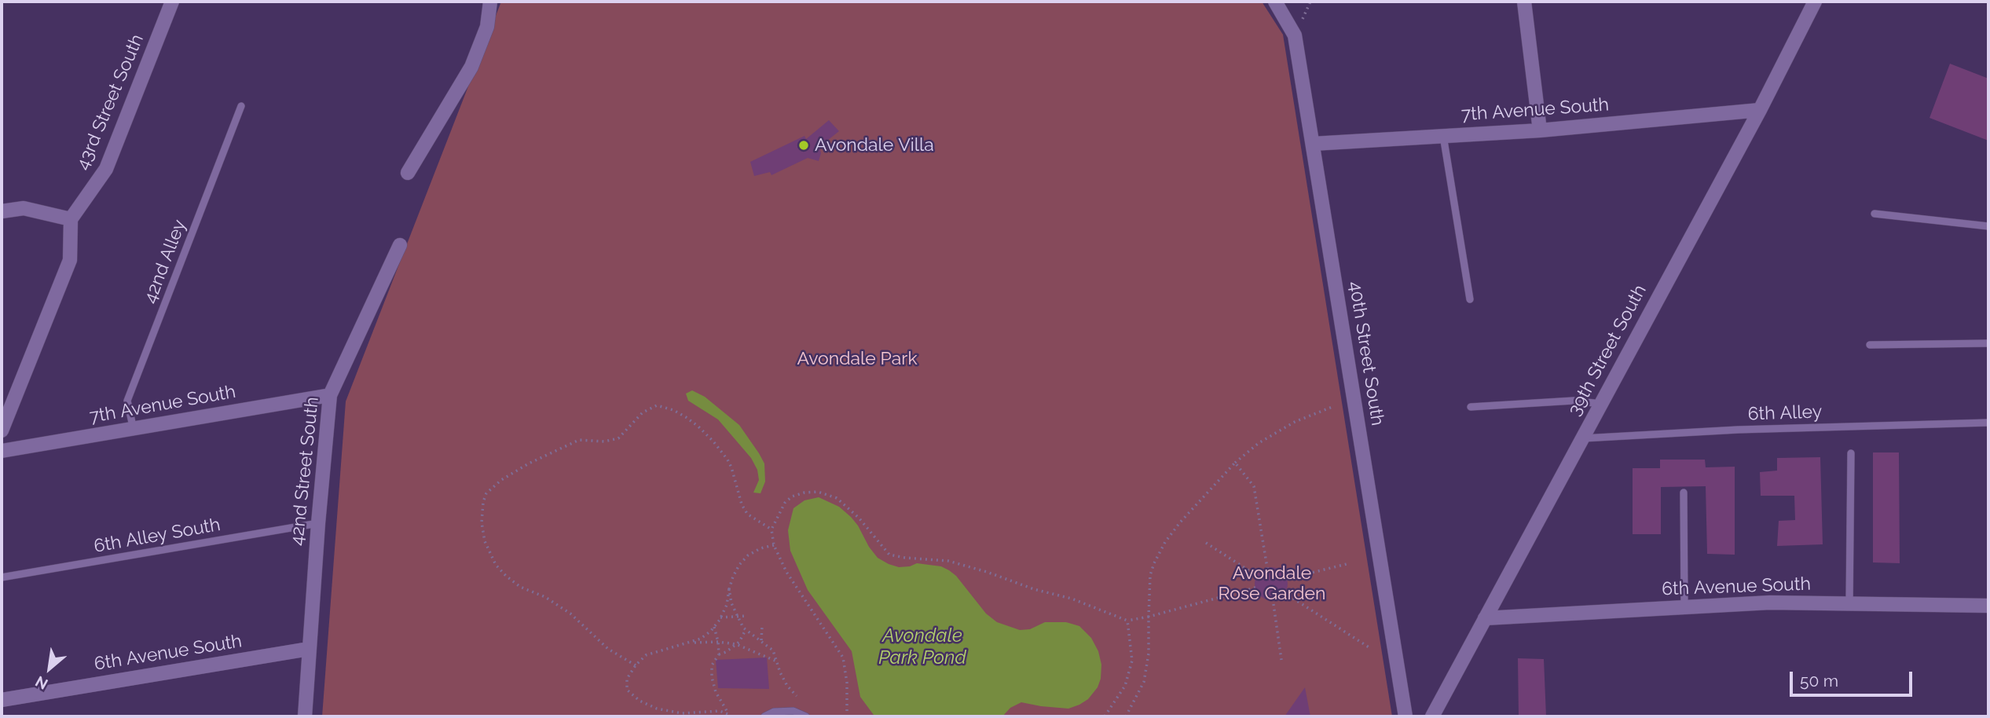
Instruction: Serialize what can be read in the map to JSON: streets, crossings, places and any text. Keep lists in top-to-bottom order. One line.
{"streets":{"street":["43rd Street South","7th Avenue South","39th Street South","40th Street South","42nd Street South","6th Avenue South"],"lane":["42nd Alley","6th Alley","6th Alley South"]},"crossings":[["7th Avenue South","42nd Alley"],["7th Avenue South","39th Street South"],["7th Avenue South","40th Street South"],["7th Avenue South","42nd Street South"],["39th Street South","6th Alley"],["39th Street South","6th Avenue South"],["42nd Street South","6th Alley South"],["42nd Street South","6th Avenue South"]],"water":["Avondale Park Pond"],"parks":["Avondale Park","Avondale Rose Garden"],"places":["Avondale Villa"],"scale_bar":"50 m","north":"bottom left"}
